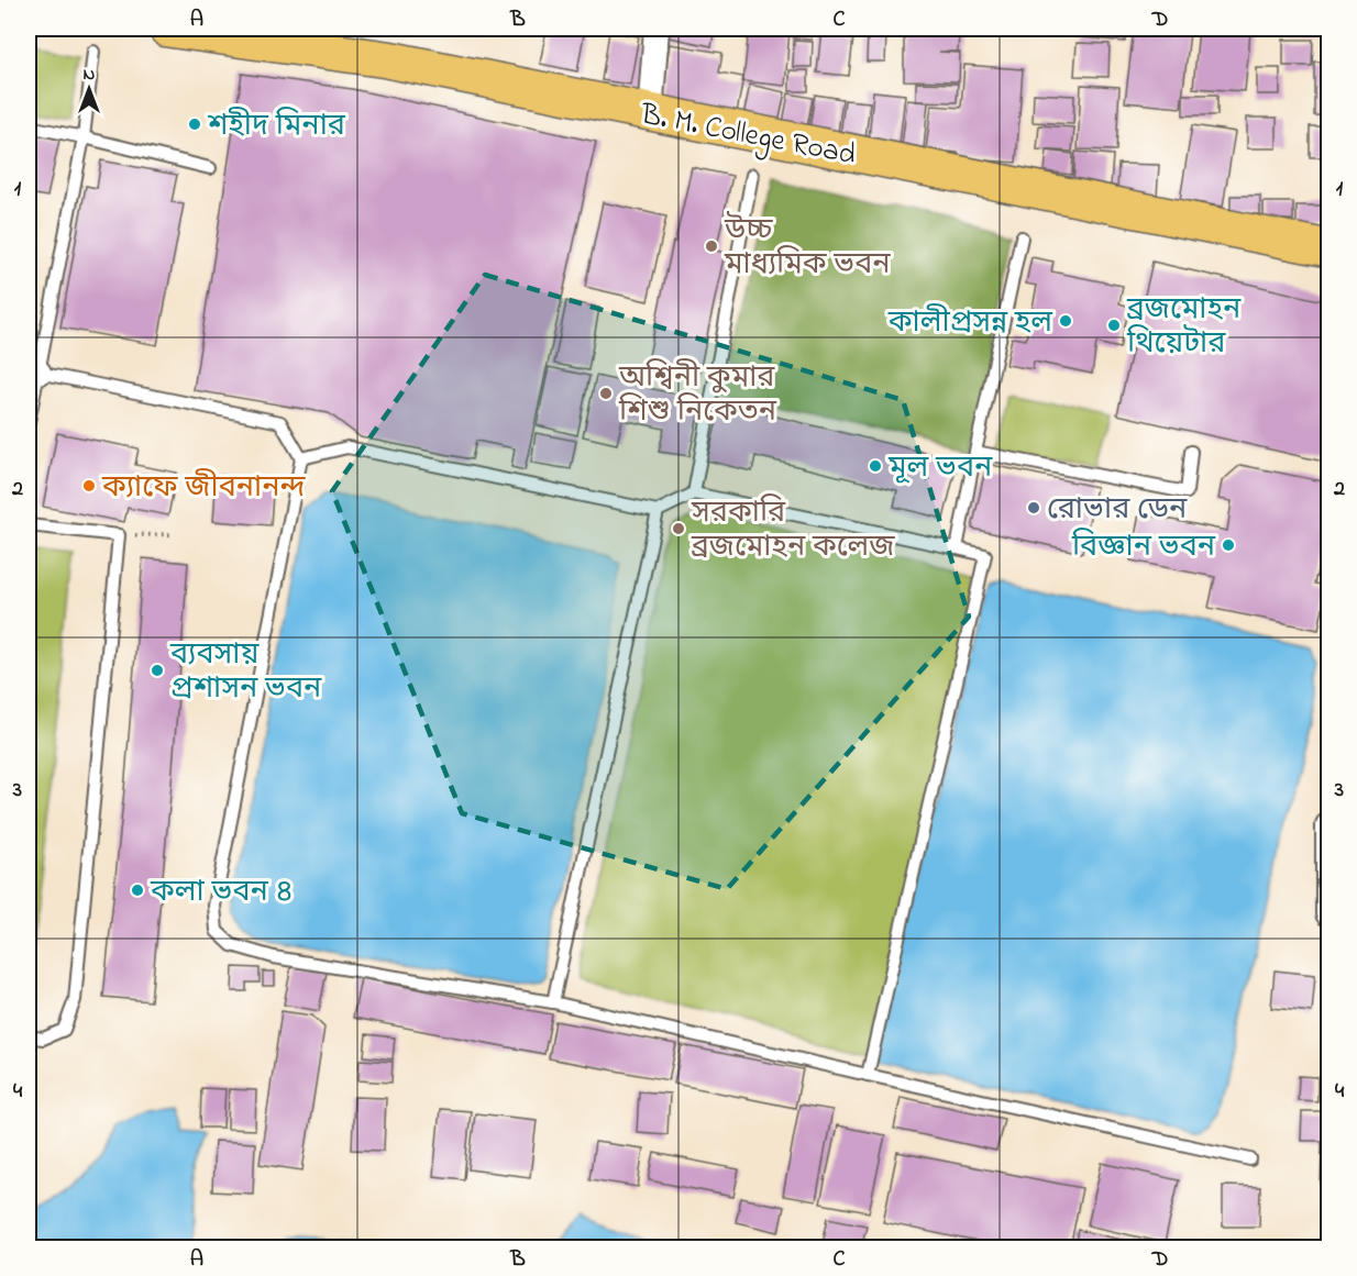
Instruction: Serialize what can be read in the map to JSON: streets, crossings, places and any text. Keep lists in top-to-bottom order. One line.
{"streets":{"main road":["B. M. College Road"]},"places":["শহীদ মিনার","উচ্চ মাধ্যমিক ভবন","কালীপ্রসন্ন হল","ব্রজমোহন থিয়েটার","অশ্বিনী কুমার শিশু নিকেতন","মূল ভবন","ক্যাফে জীবনানন্দ","রোভার ডেন","সরকারি ব্রজমোহন কলেজ","বিজ্ঞান ভবন","ব্যবসায় প্রশাসন ভবন","কলা ভবন ৪"],"north":"top","grid":{"columns":["A","B","C","D"],"rows":["1","2","3","4"]}}
